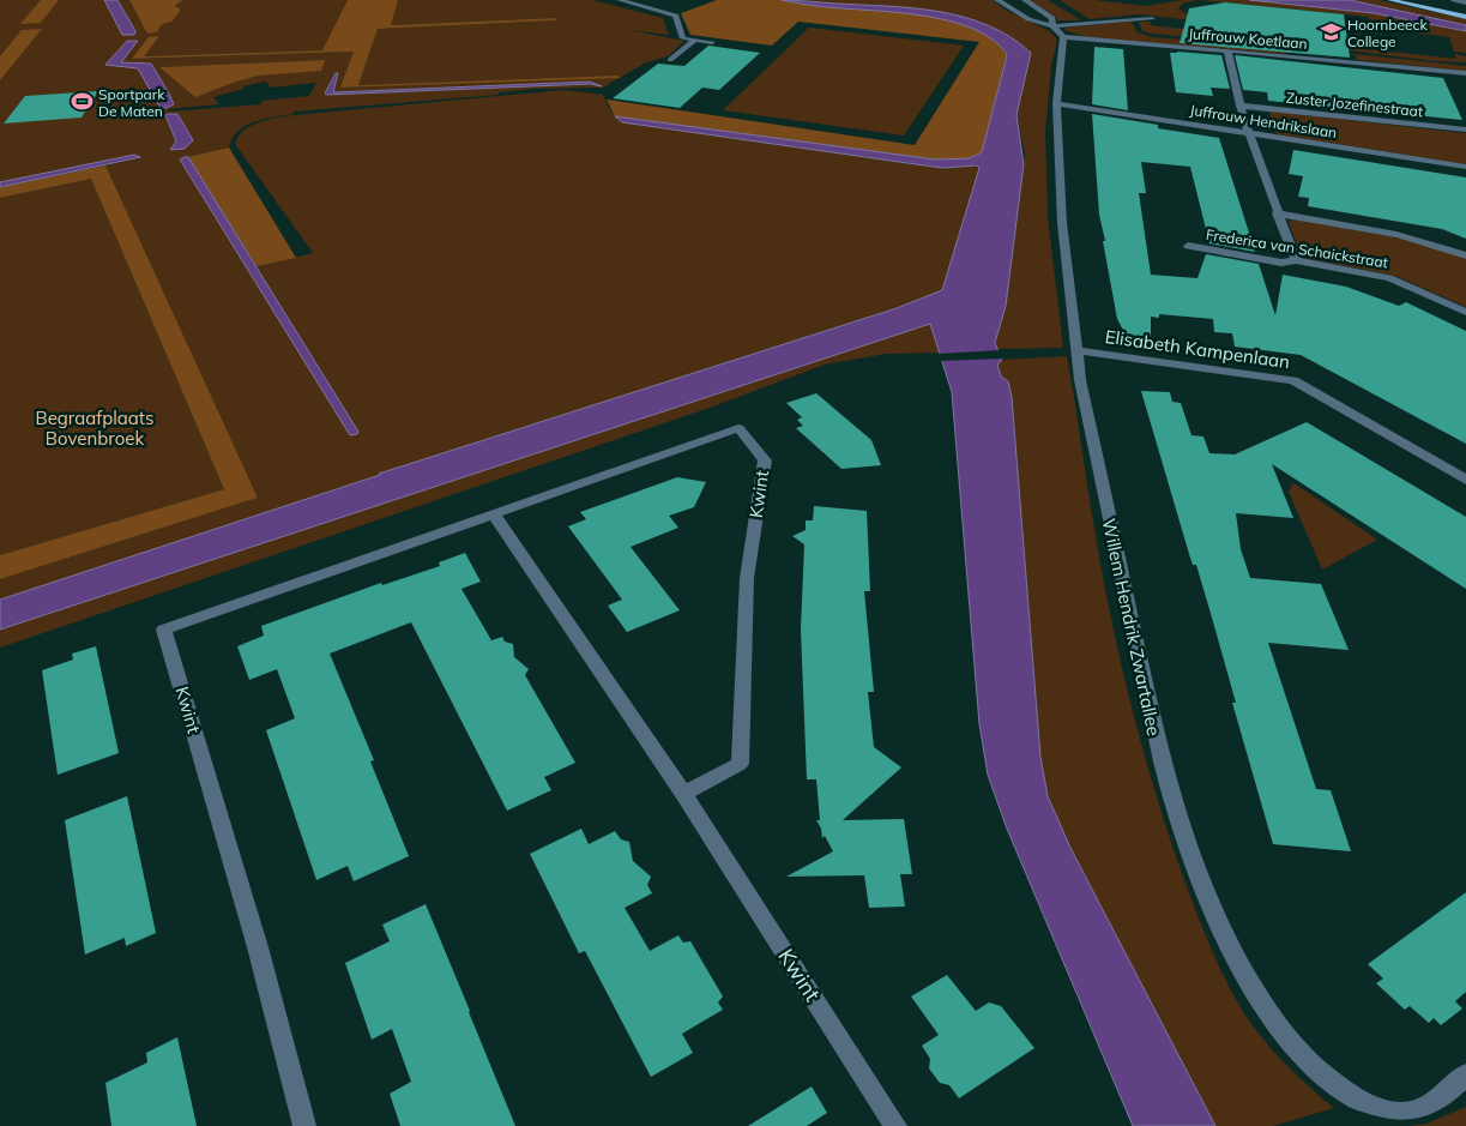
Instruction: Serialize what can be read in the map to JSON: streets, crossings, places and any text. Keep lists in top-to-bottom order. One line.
{"streets":{"street":["Juffrouw Koetlaan","Zuster Jozefinestraat","Juffrouw Hendrikslaan","Frederica van Schaickstraat","Elisabeth Kampenlaan","Kwint","Willem Hendrik Zwartallee"]},"crossings":[["Juffrouw Koetlaan","Willem Hendrik Zwartallee"],["Juffrouw Hendrikslaan","Willem Hendrik Zwartallee"],["Elisabeth Kampenlaan","Willem Hendrik Zwartallee"]],"parks":["Begraafplaats Bovenbroek"],"places":{"school or university":["Hoornbeeck College"],"sports":["Sportpark De Maten"]}}
